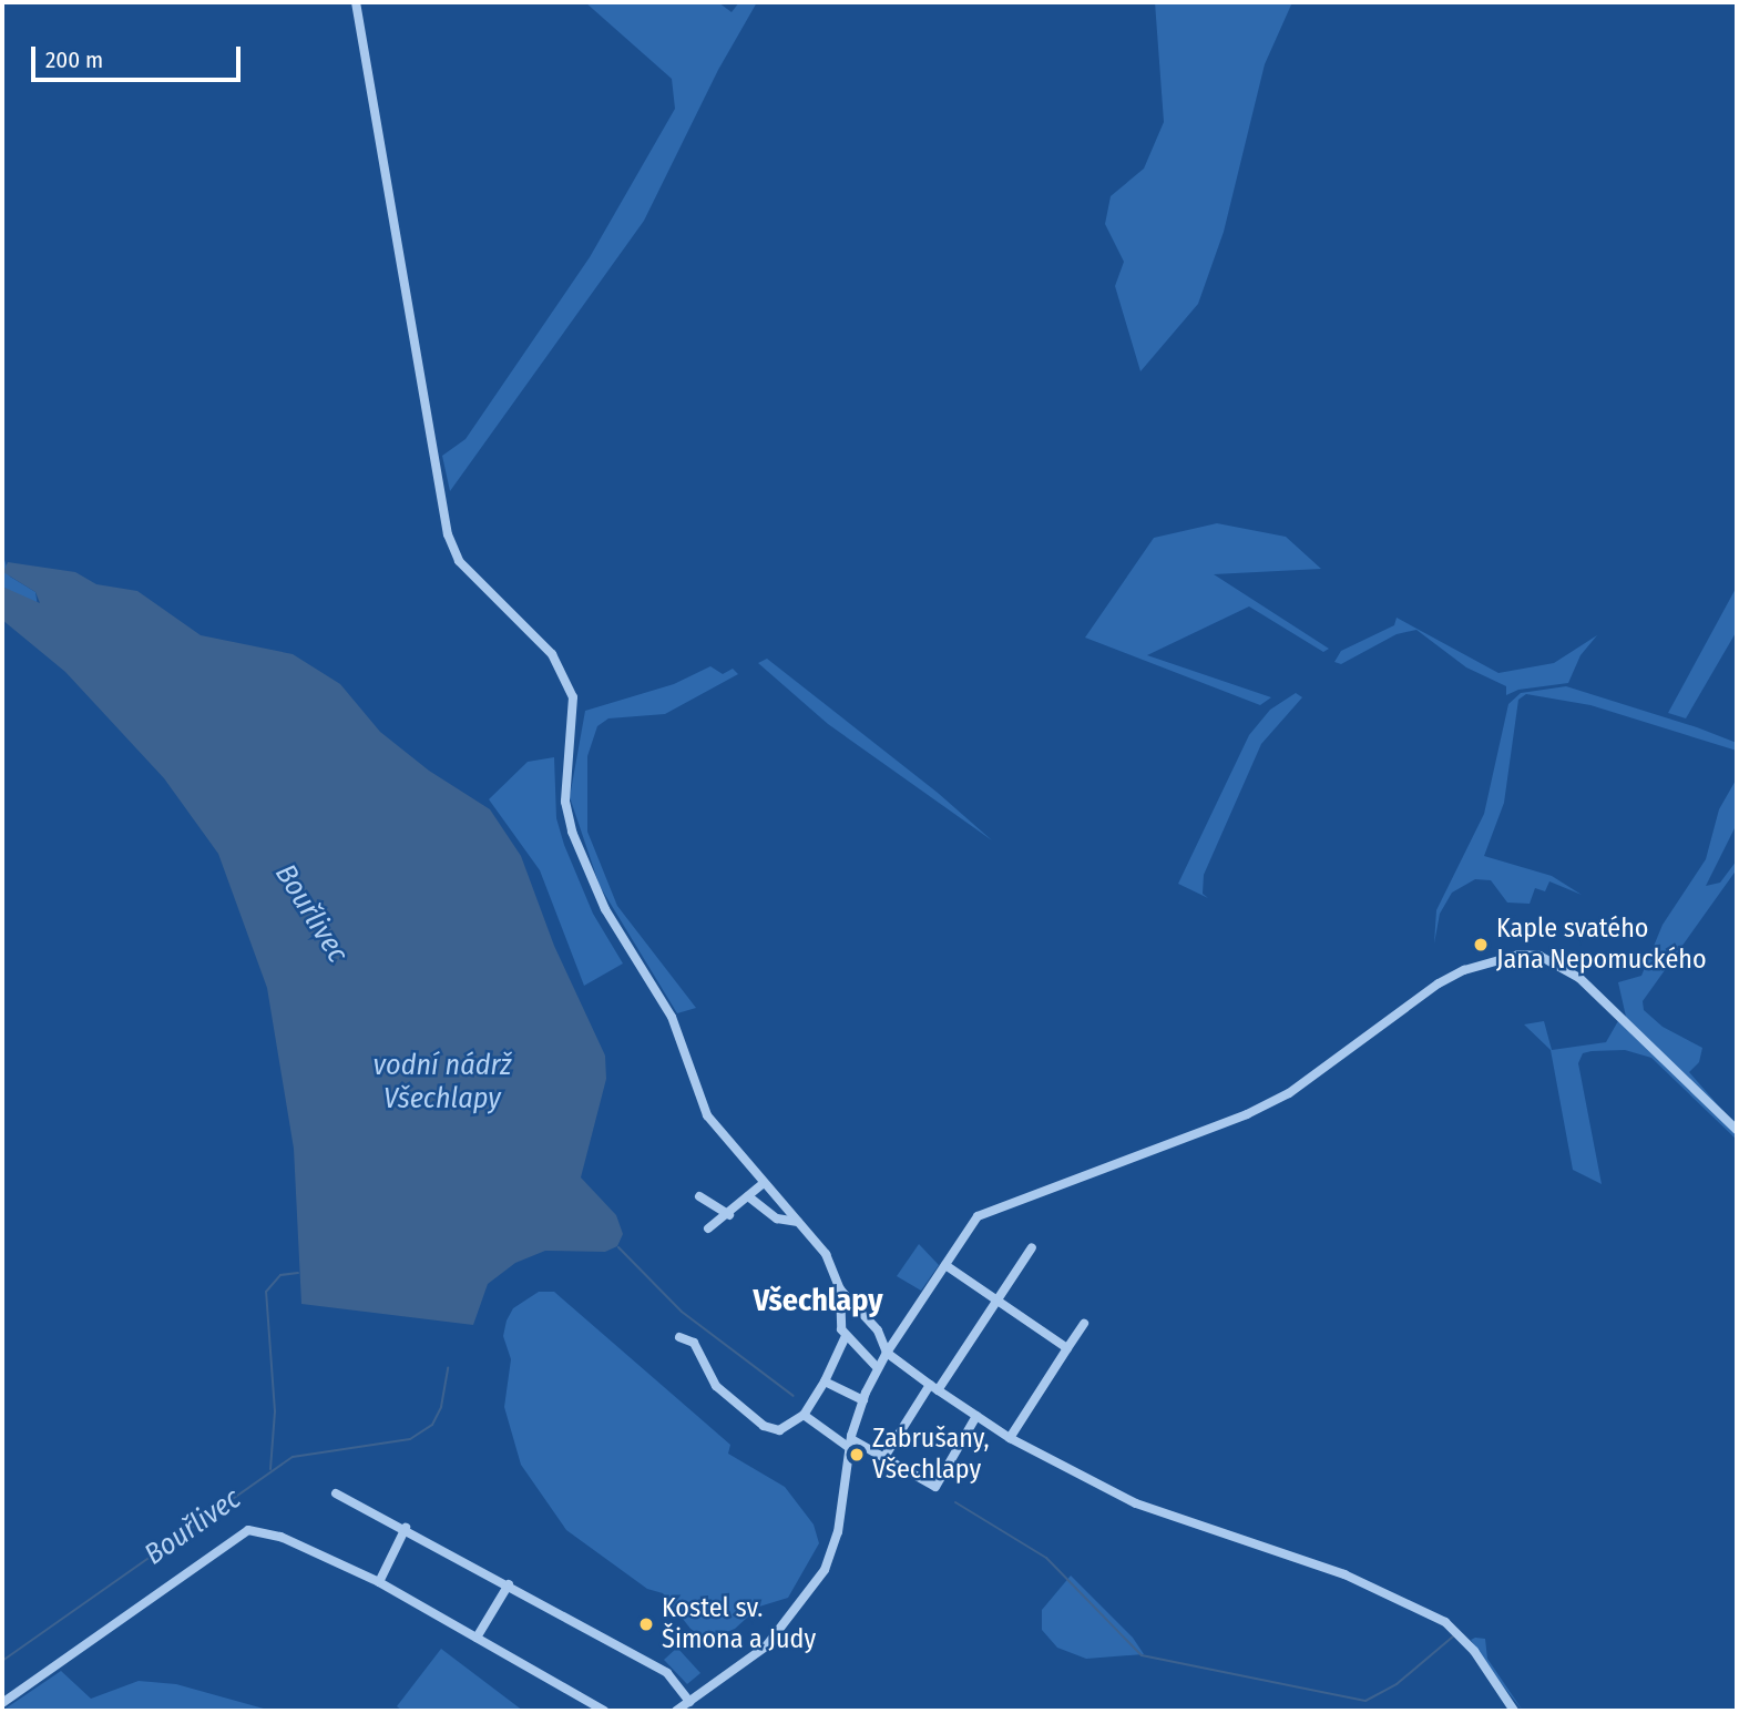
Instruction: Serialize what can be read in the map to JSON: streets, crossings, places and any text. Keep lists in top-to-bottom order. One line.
{"districts":["Všechlapy"],"water":["Bouřlivec","vodní nádrž Všechlapy"],"places":["Kaple svatého Jana Nepomuckého","Zabrušany, Všechlapy","Kostel sv. Šimona a Judy"],"scale_bar":"200 m"}
